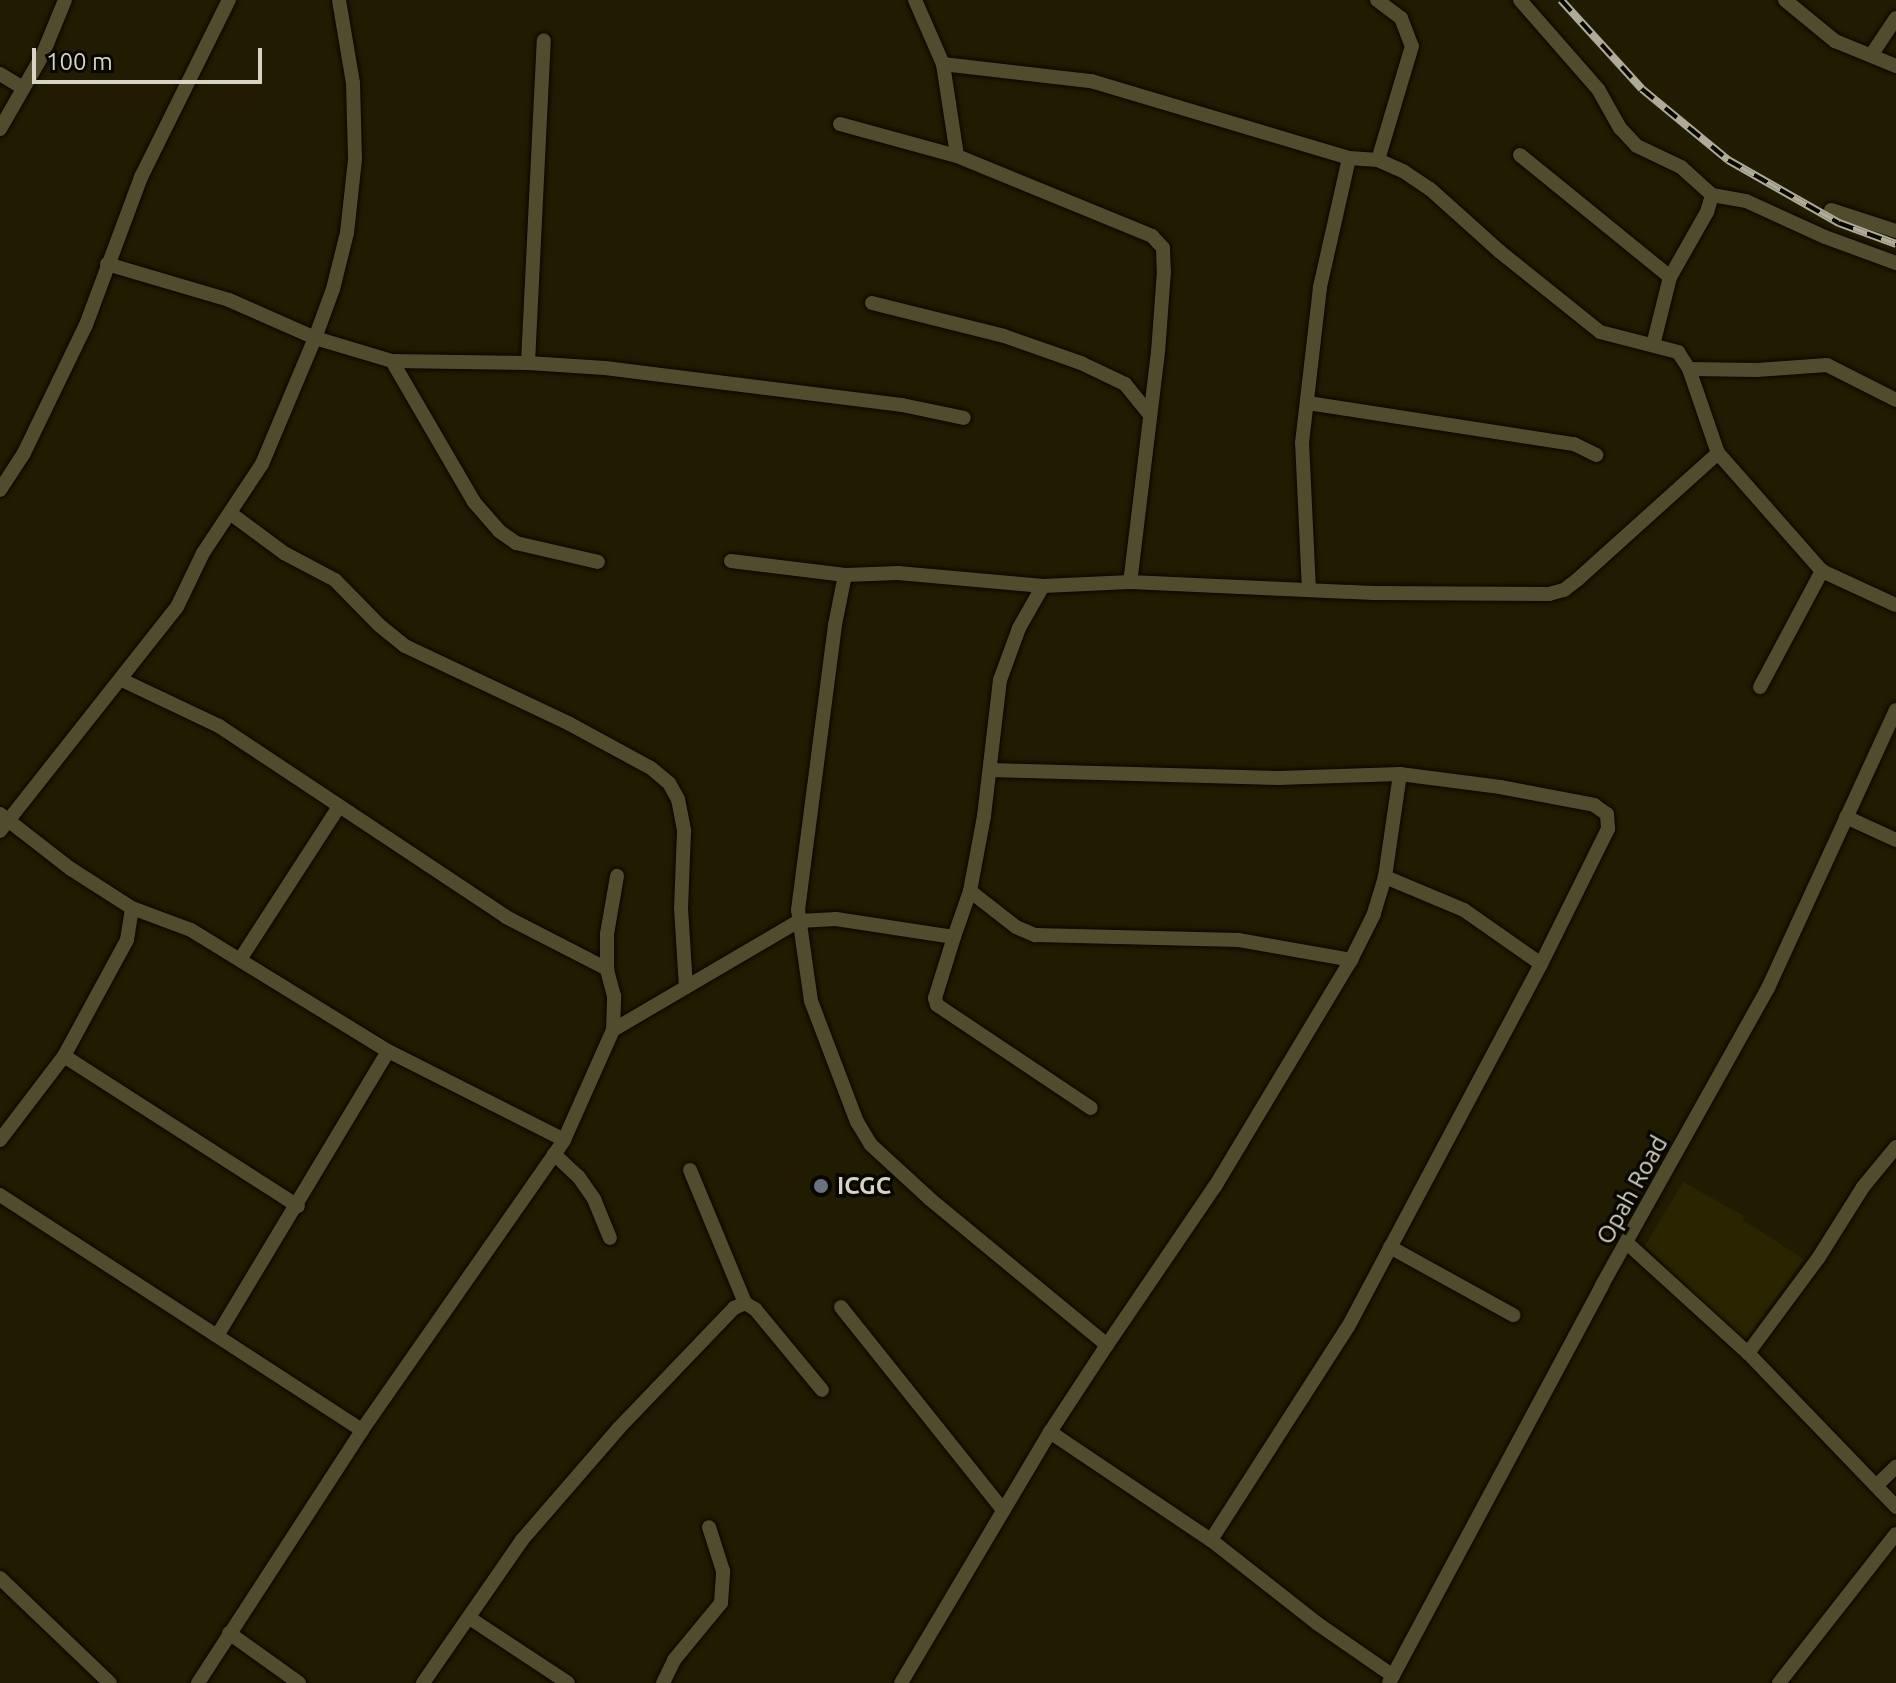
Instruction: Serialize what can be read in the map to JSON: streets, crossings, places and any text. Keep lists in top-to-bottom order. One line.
{"streets":{"street":["Opah Road"]},"places":["ICGC"],"scale_bar":"100 m"}
